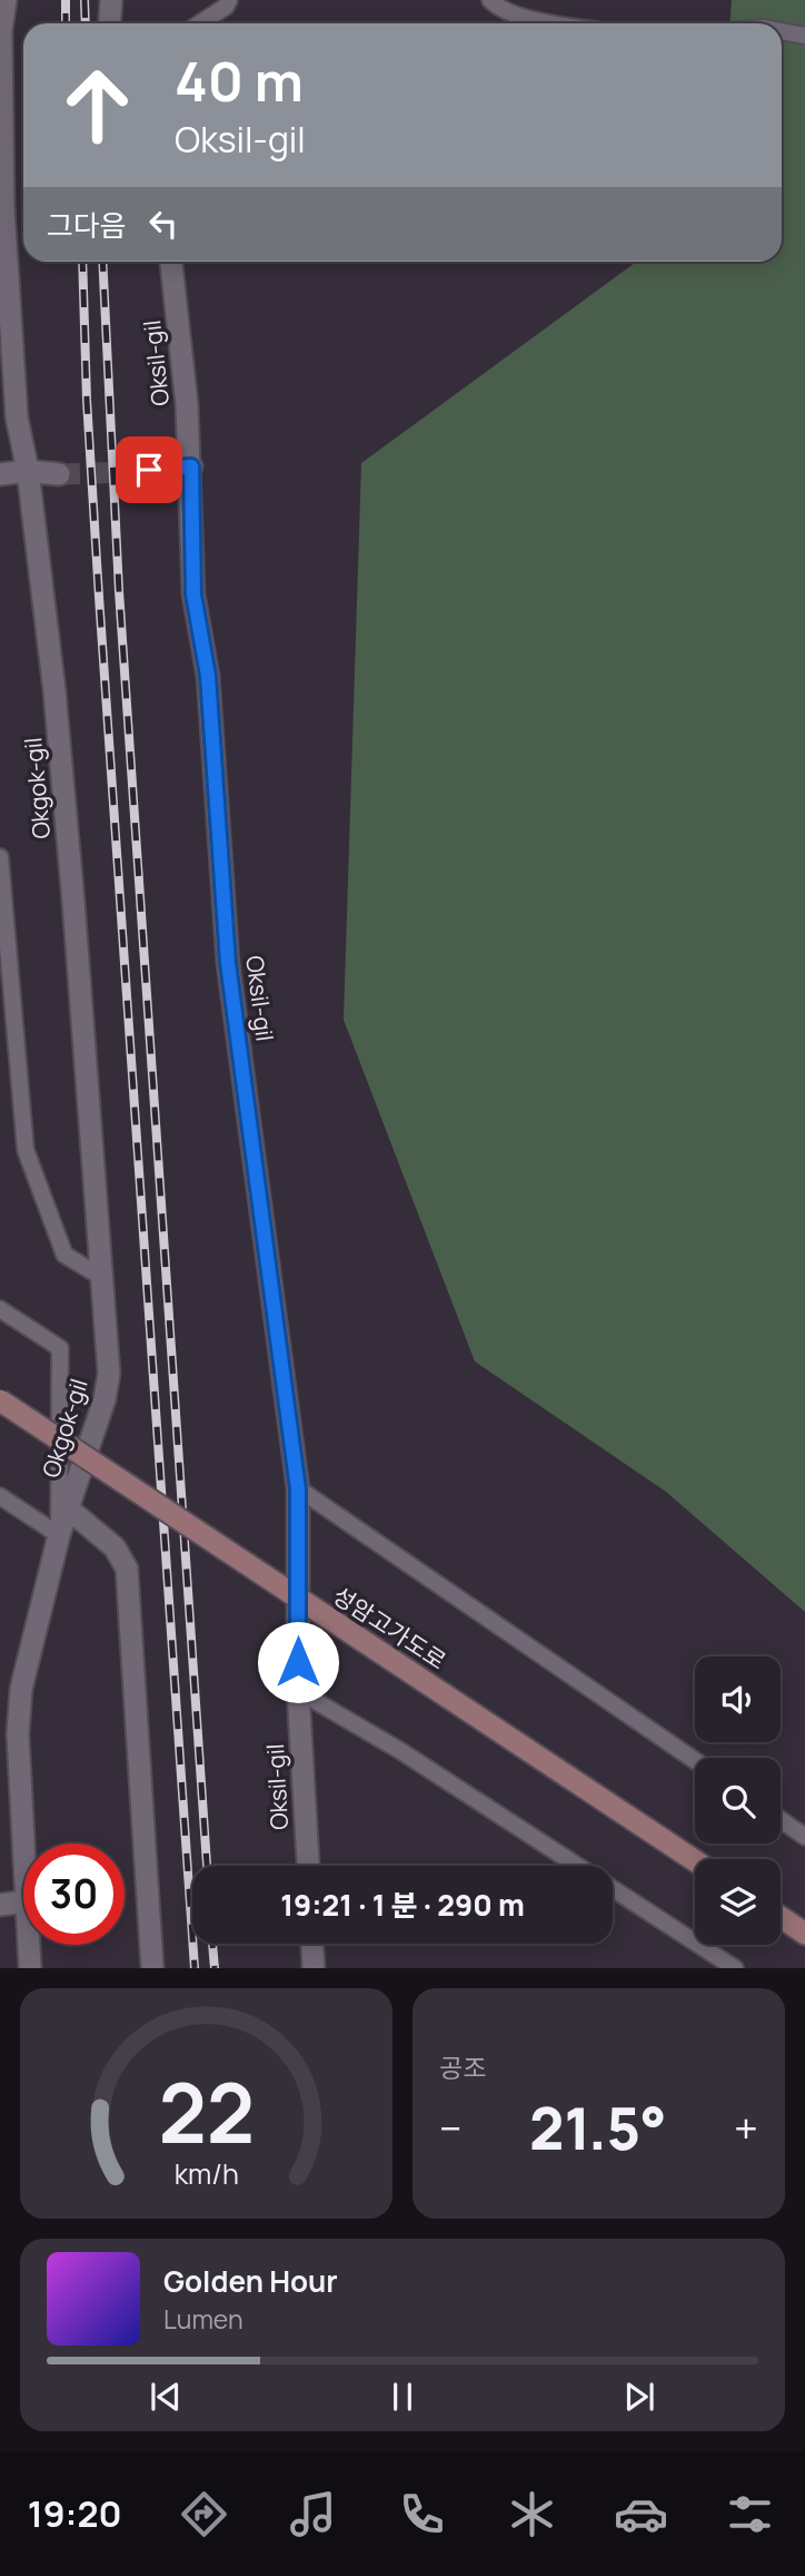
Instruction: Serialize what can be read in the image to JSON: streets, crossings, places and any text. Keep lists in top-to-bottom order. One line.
{"streets":{"main road":["성암고가도로"],"street":["Oksil-gil","Okgok-gil"]},"page":{"turn":["40 m","Oksil-gil"],"then":"그다음","limit":"30","trip":"19:21 · 1 분 · 290 m","tile":"공조","heat":["−","21.5°","+"],"song":["Golden Hour","Lumen"],"tabs":"19:20","gauge":["22","km/h"]}}
